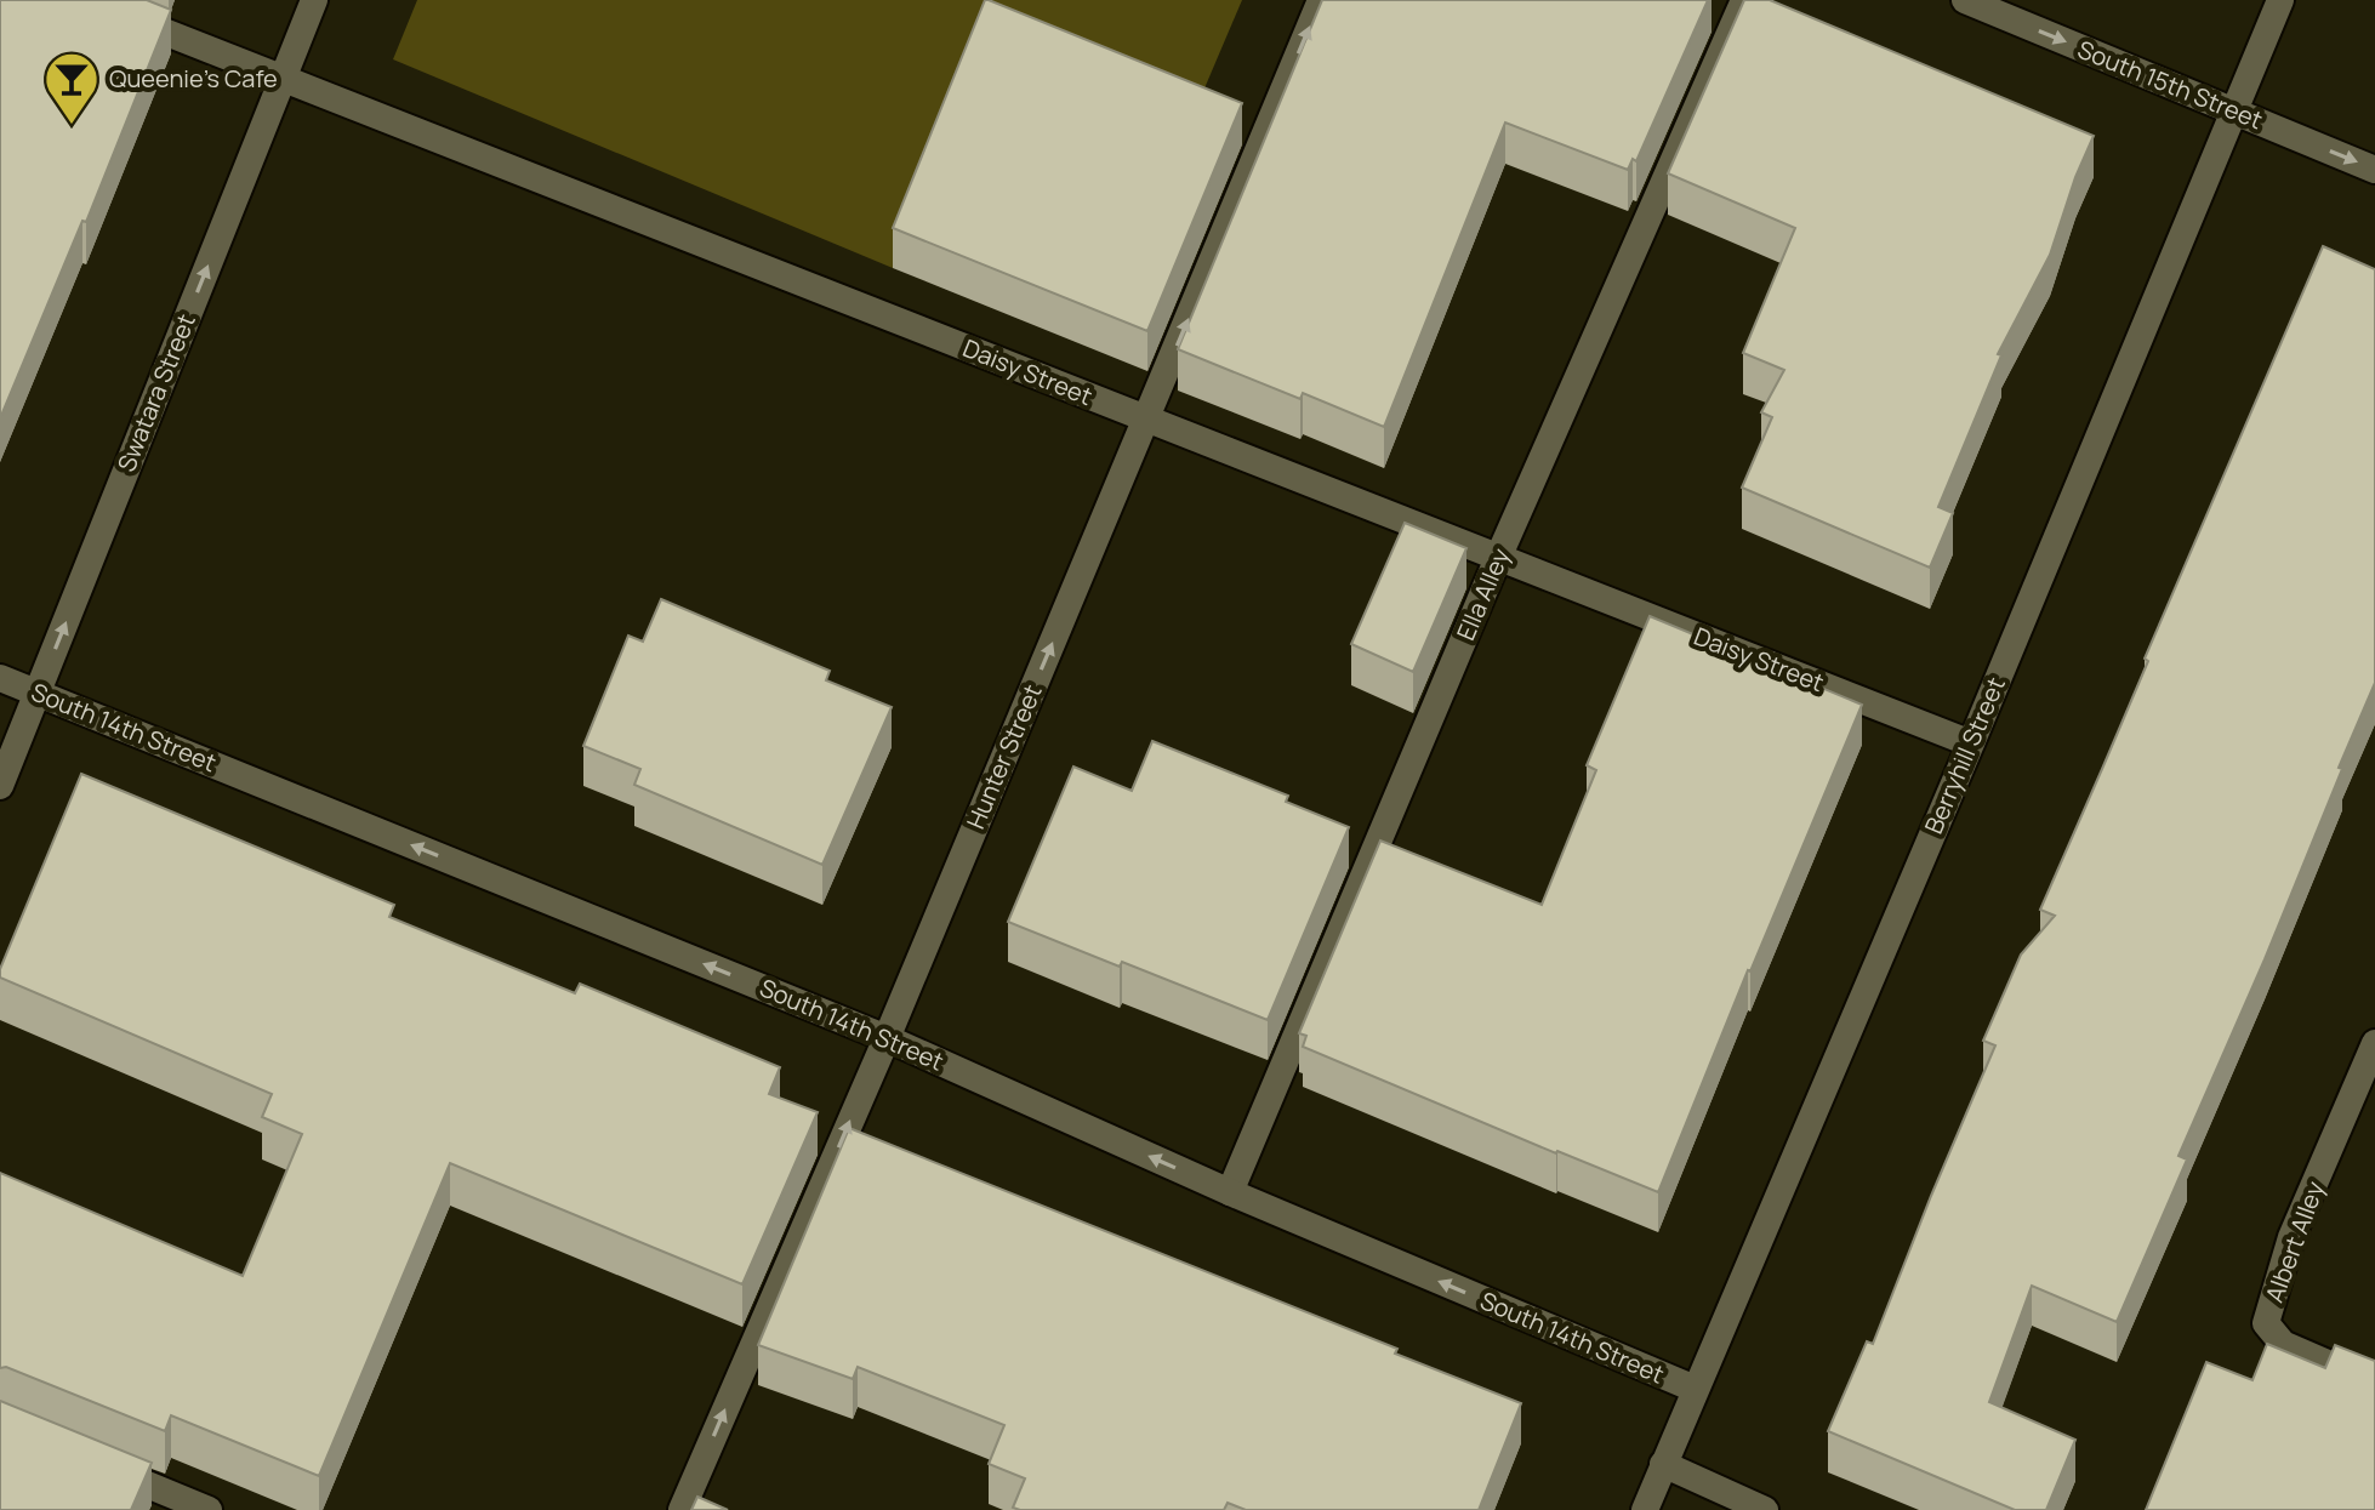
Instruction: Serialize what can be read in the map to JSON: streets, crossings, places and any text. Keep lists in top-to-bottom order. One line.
{"streets":{"street":["South 15th Street","Daisy Street","Swatara Street","Ella Alley","South 14th Street","Berryhill Street","Hunter Street","Albert Alley"]},"crossings":[["South 15th Street","Berryhill Street"],["Daisy Street","Swatara Street"],["Daisy Street","Ella Alley"],["Daisy Street","Berryhill Street"],["Daisy Street","Hunter Street"],["Swatara Street","South 14th Street"],["Ella Alley","South 14th Street"],["South 14th Street","Berryhill Street"],["South 14th Street","Hunter Street"]],"one_way":["South 15th Street","Swatara Street","South 14th Street","Hunter Street"],"places":{"bar":["Queenie's Cafe"]}}
